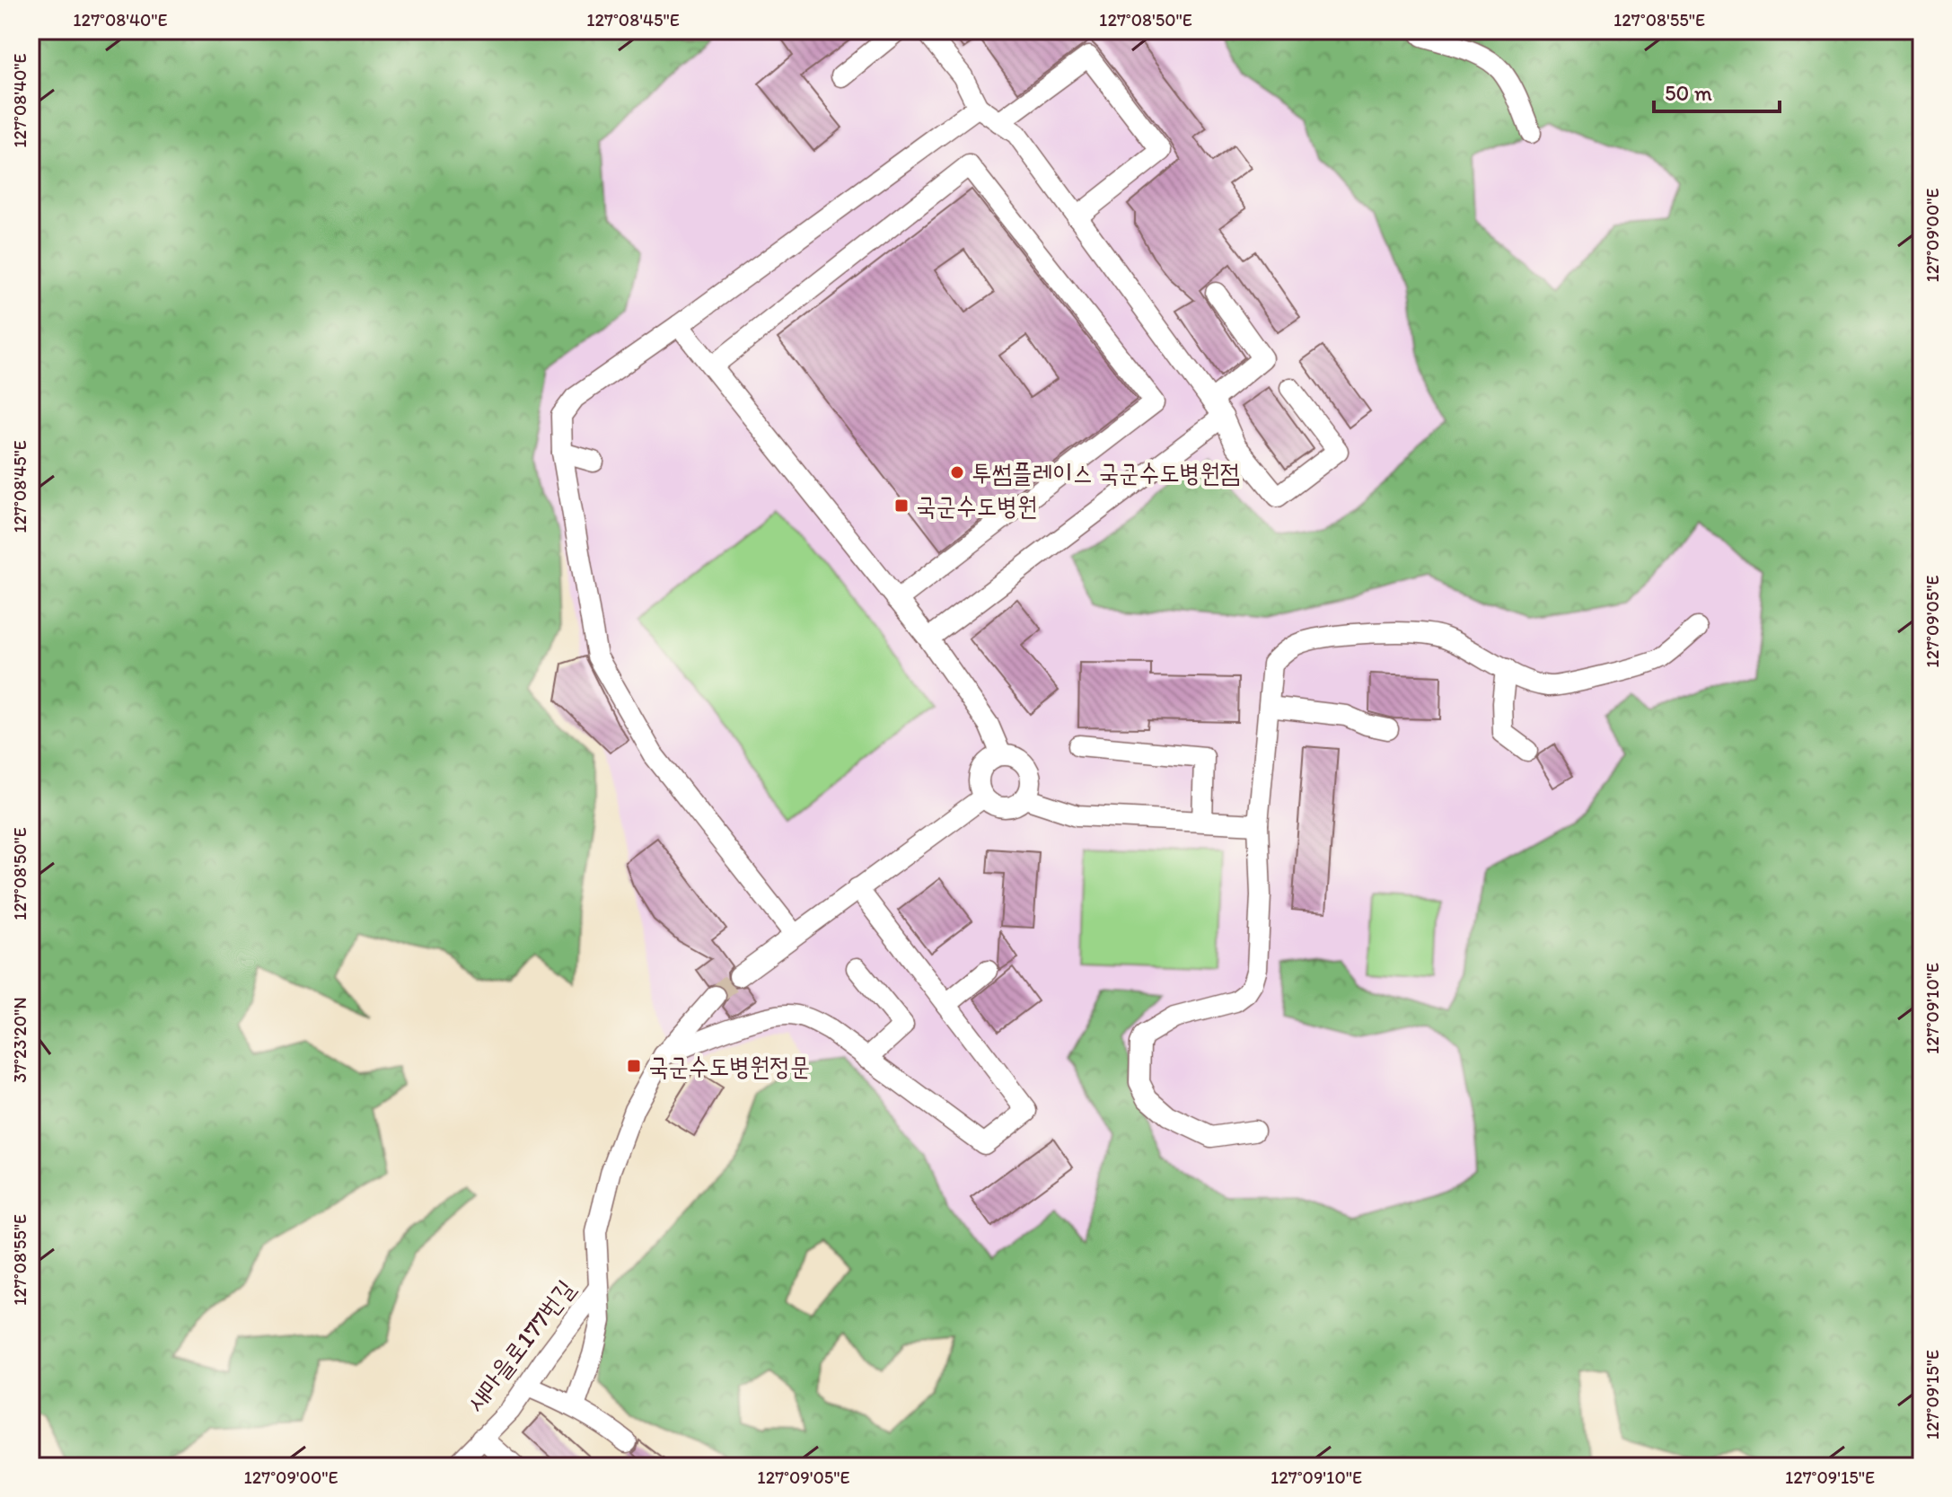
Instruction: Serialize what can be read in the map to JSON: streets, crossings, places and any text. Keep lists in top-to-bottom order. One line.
{"streets":{"street":["새마을로177번길"]},"places":{"other":["투썸플레이스 국군수도병원점"],"transit":["국군수도병원","국군수도병원정문"]},"scale_bar":"50 m","coordinates":["127°08'40\"E","127°08'45\"E","127°08'50\"E","127°08'55\"E","127°09'00\"E","127°09'05\"E","127°09'10\"E","37°23'20\"N","127°09'15\"E"]}
